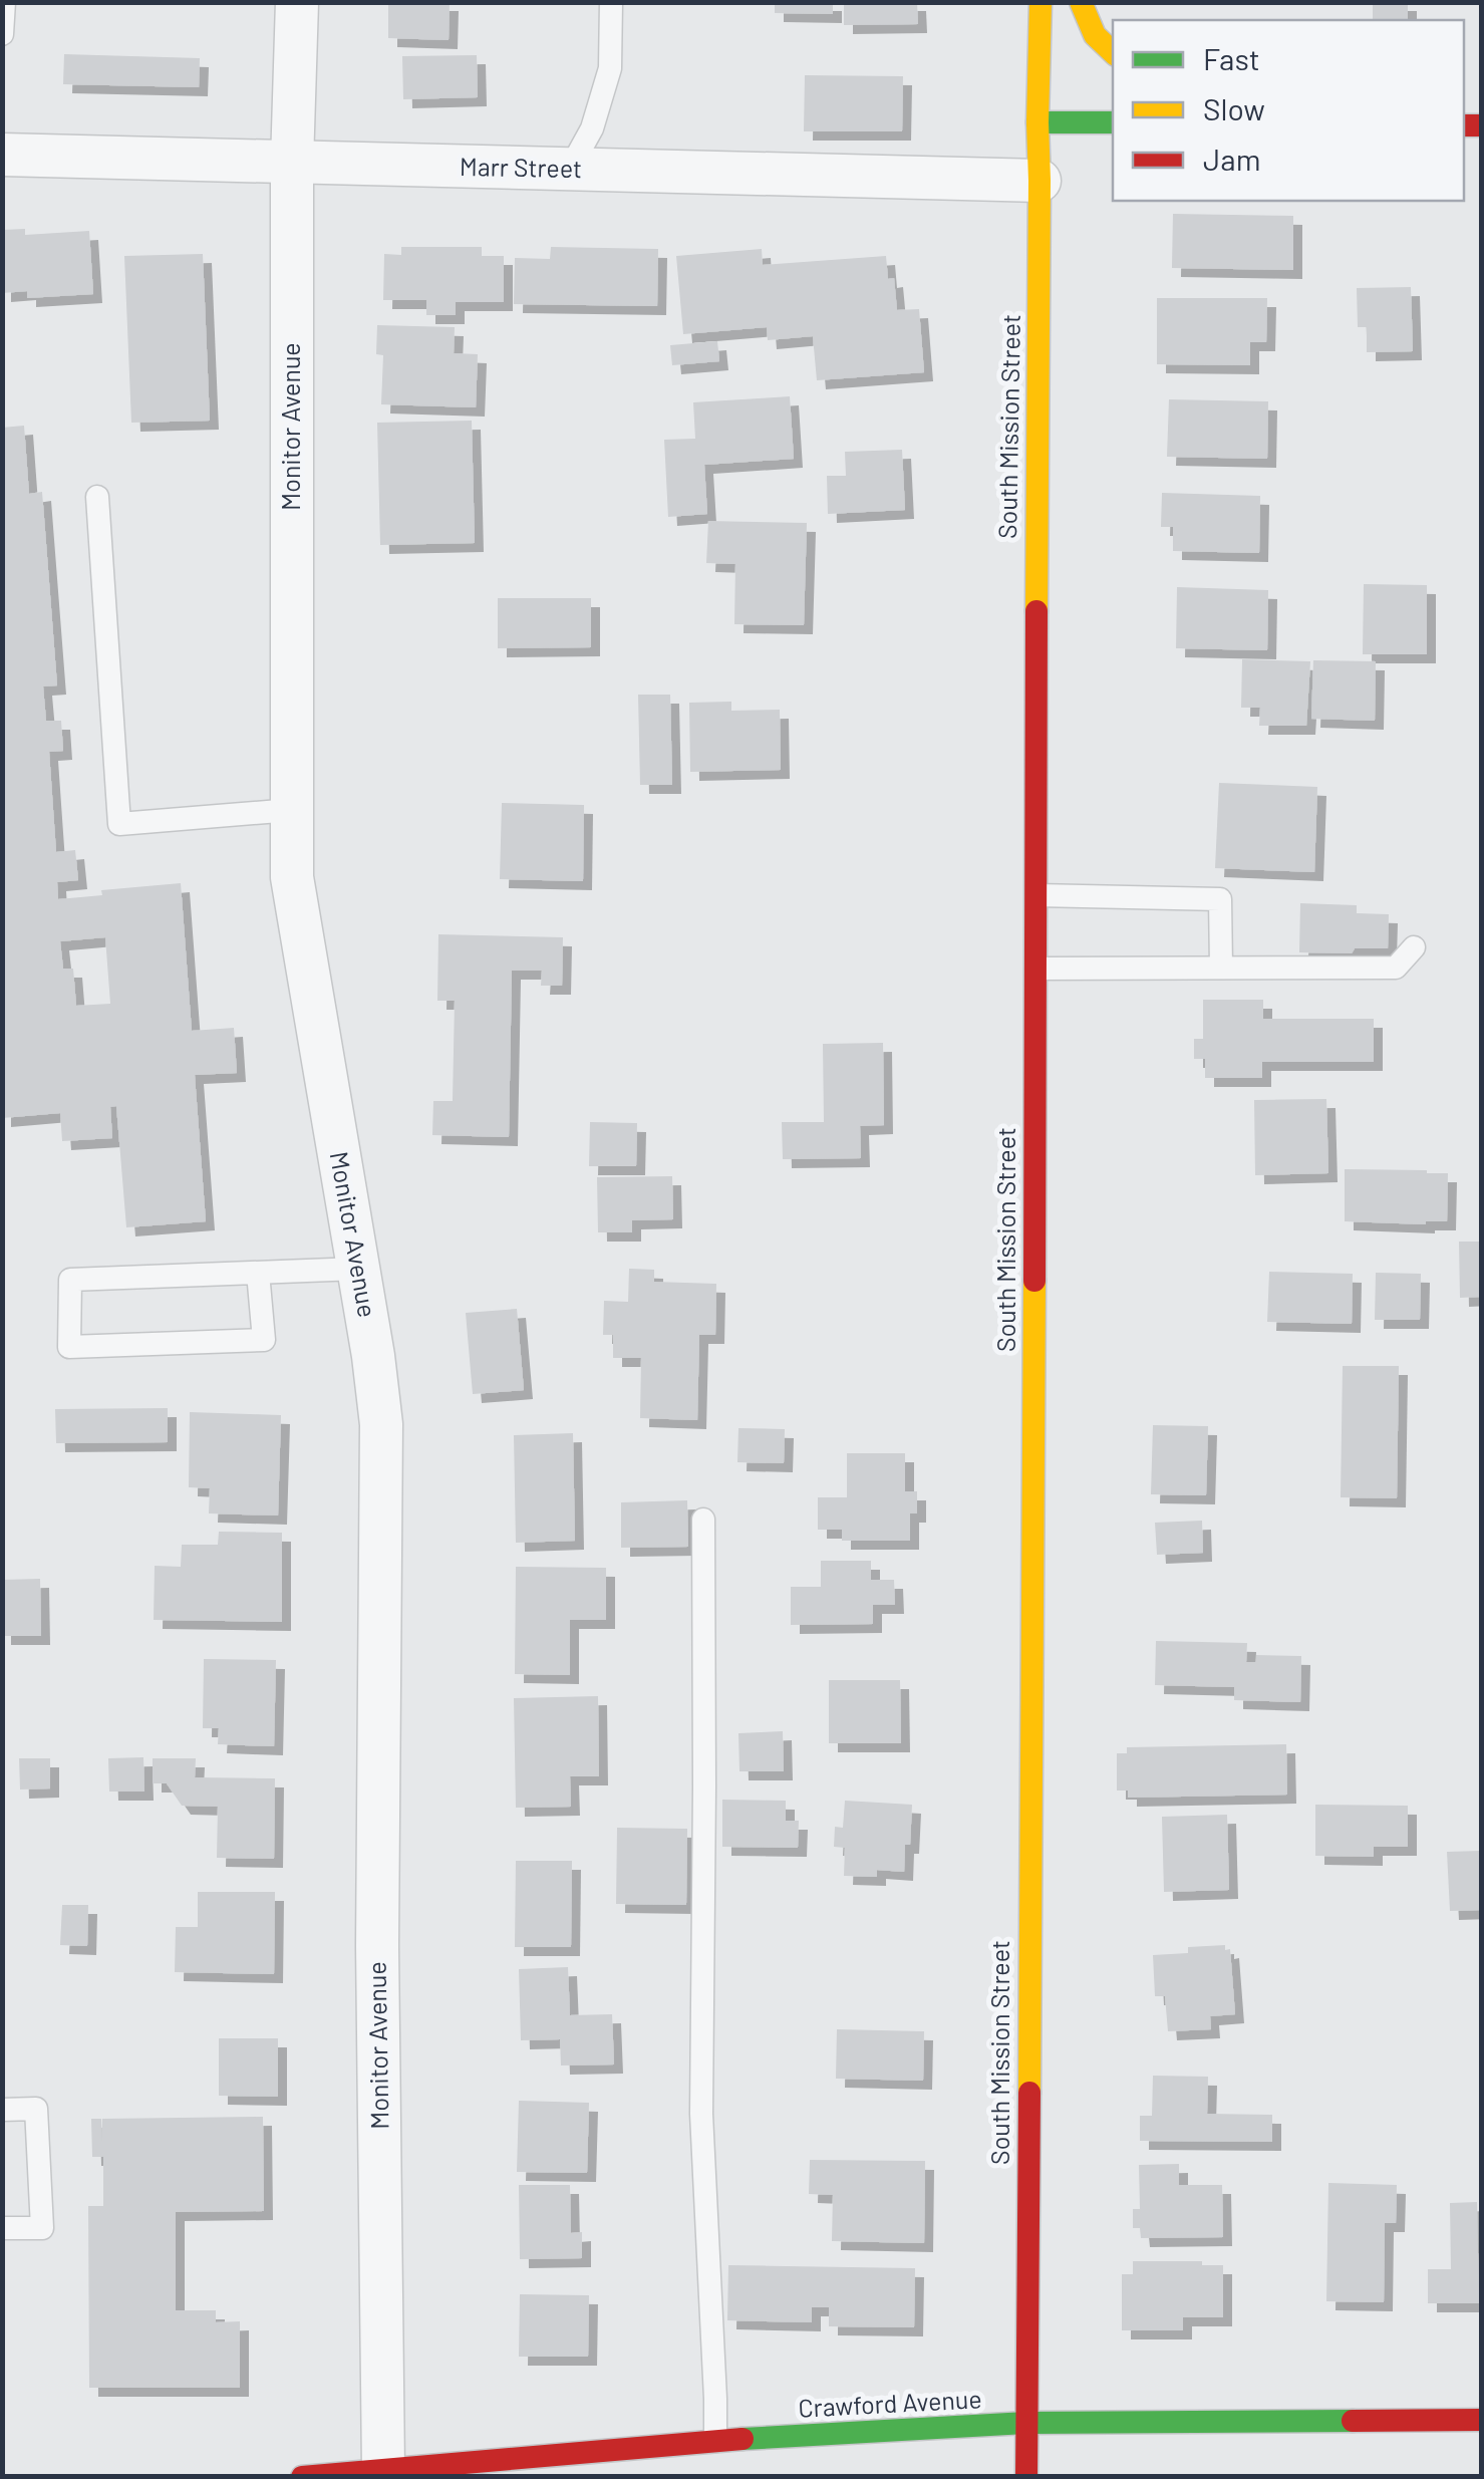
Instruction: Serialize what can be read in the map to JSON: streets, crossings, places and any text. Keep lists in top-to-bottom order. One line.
{"streets":{"main road":["South Mission Street","Crawford Avenue"],"street":["Marr Street","Monitor Avenue"]},"crossings":[["Marr Street","Monitor Avenue"],["Marr Street","South Mission Street"],["Monitor Avenue","Crawford Avenue"],["South Mission Street","Crawford Avenue"]],"legend":["Fast","Slow","Jam"]}
